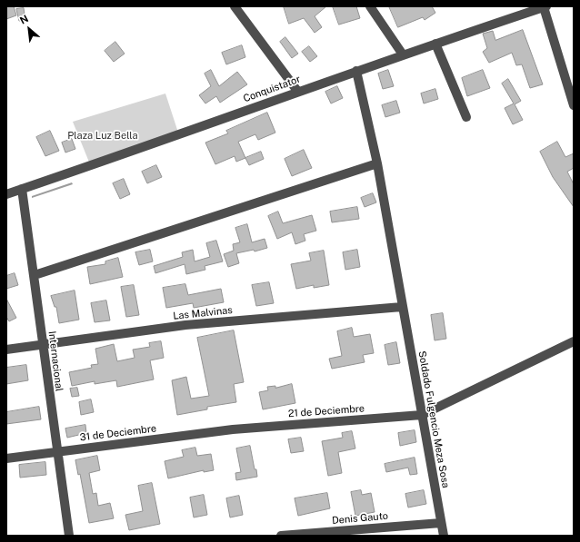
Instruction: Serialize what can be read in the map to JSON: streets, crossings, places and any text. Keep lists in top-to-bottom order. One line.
{"streets":{"street":["Conquistator","Las Malvinas","Internacional","21 de Deciembre","Soldado Fulgencio Meza Sosa","31 de Deciembre","Denis Gauto"]},"crossings":[["Conquistator","Internacional"],["Conquistator","Soldado Fulgencio Meza Sosa"],["Las Malvinas","Internacional"],["Las Malvinas","Soldado Fulgencio Meza Sosa"],["Internacional","31 de Deciembre"],["21 de Deciembre","Soldado Fulgencio Meza Sosa"],["21 de Deciembre","31 de Deciembre"],["Soldado Fulgencio Meza Sosa","Denis Gauto"]],"parks":["Plaza Luz Bella"],"north":"top left"}
